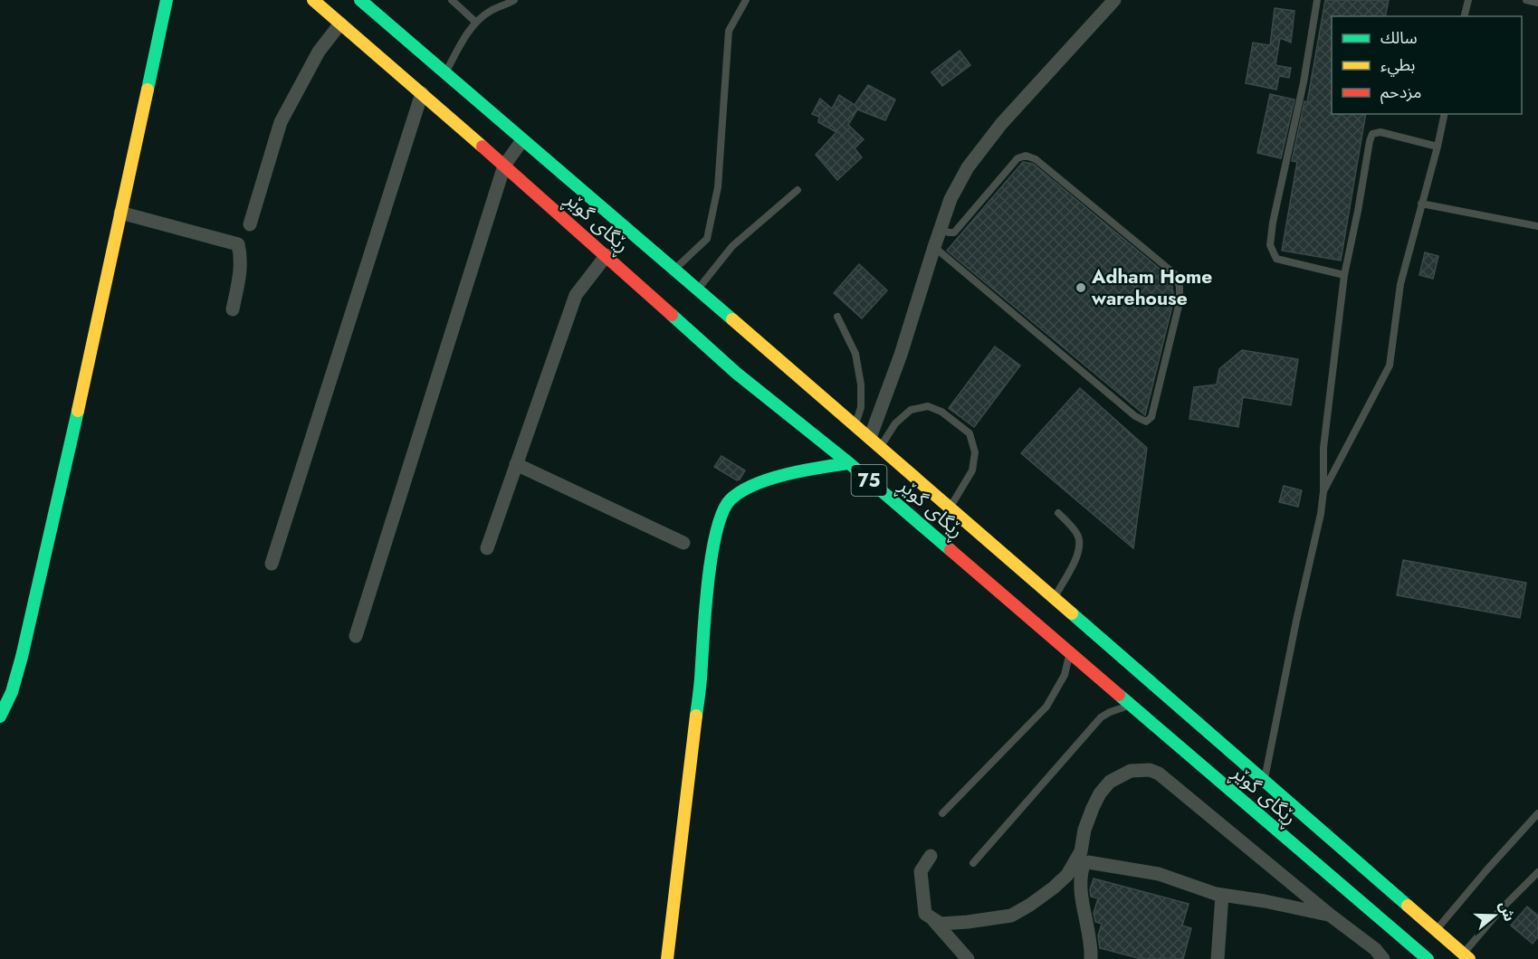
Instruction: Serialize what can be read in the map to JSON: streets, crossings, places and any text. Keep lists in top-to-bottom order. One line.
{"streets":{"main road":["ڕێگای گوێڕ","75"]},"places":["Adham Home warehouse"],"legend":["سالك","بطيء","مزدحم"],"north":"right"}
